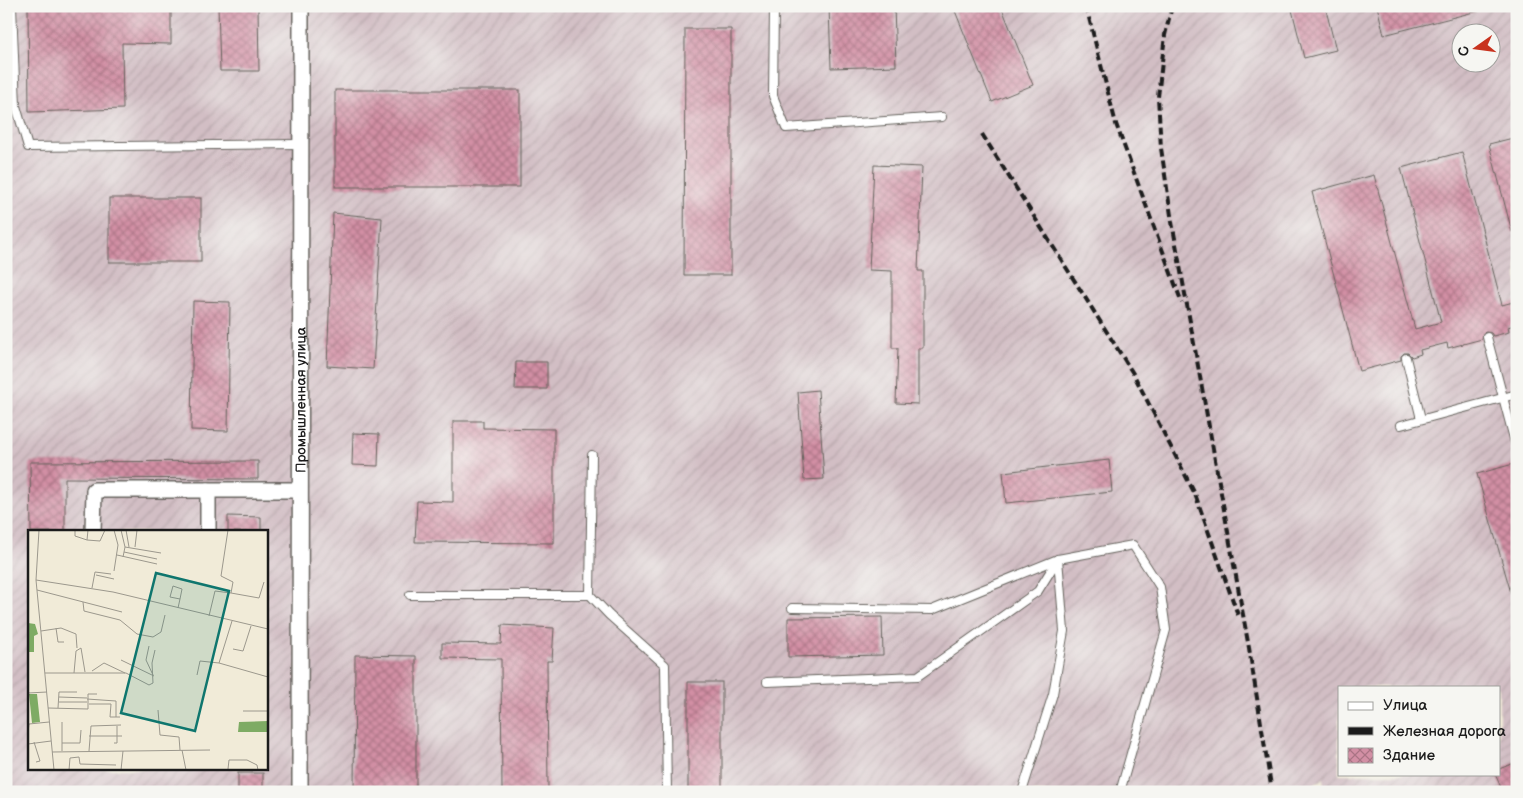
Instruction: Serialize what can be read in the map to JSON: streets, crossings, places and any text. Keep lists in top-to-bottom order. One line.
{"streets":{"street":["Промышленная улица"]},"legend":["Улица","Железная дорога","Здание"],"north":"left"}
